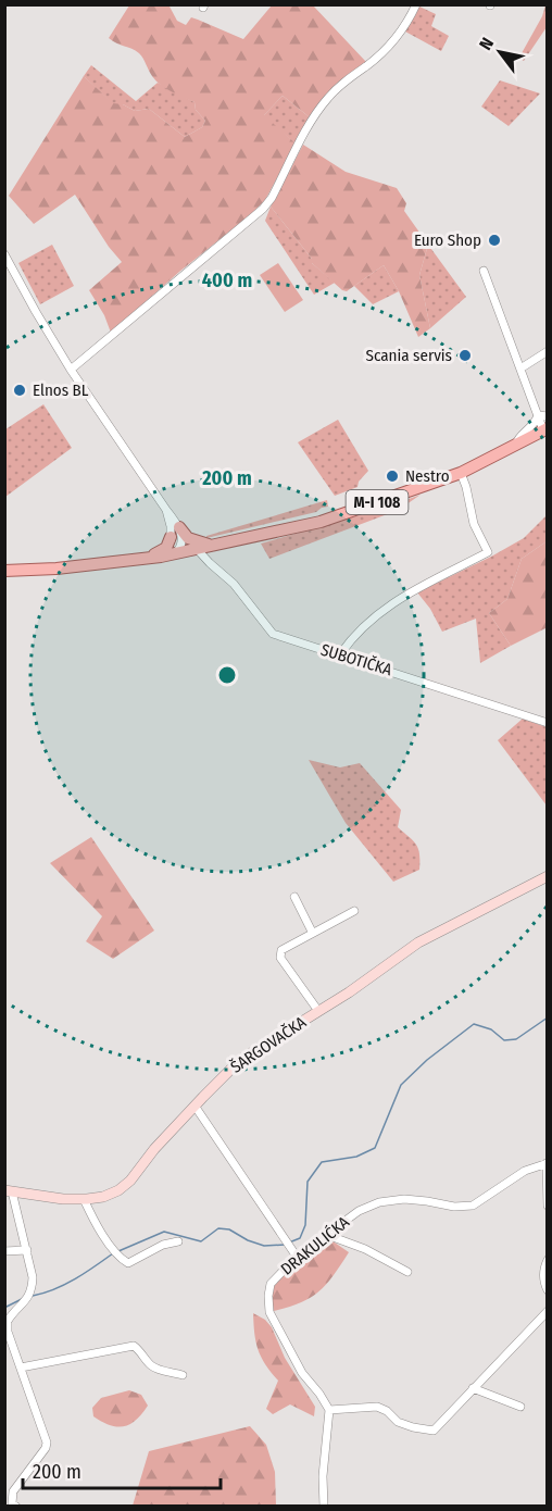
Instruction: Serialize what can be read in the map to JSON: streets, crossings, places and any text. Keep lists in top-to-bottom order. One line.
{"streets":{"main road":["M-I 108"],"street":["SUBOTIČKA","ŠARGOVAČKA","DRAKULIĆKA"]},"crossings":[["M-I 108","SUBOTIČKA"]],"places":["Euro Shop","Scania servis","Elnos BL","Nestro"],"scale_bar":"200 m","north":"top left","rings":["400 m","200 m"]}
